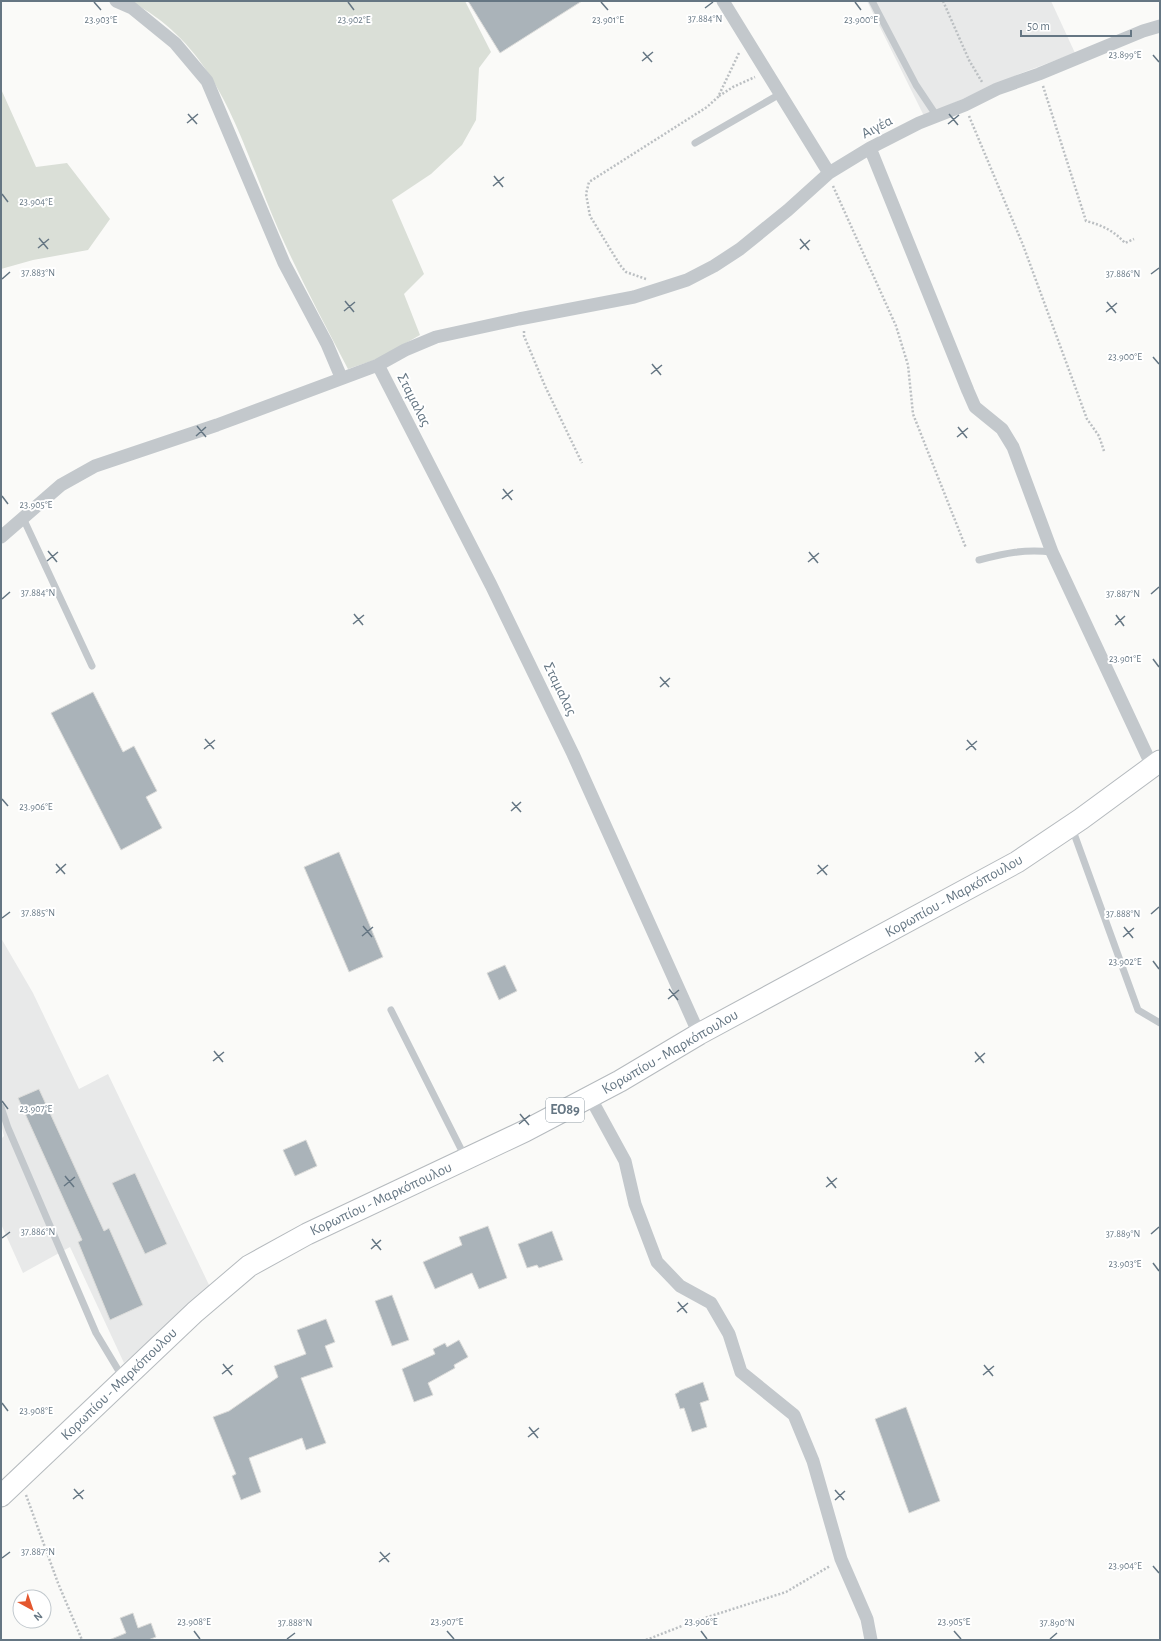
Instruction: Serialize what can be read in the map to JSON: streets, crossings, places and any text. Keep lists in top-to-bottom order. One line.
{"streets":{"main road":["Κορωπίου - Μαρκόπουλου","ΕΟ89"],"street":["Αιγέα","Σταμαλας"]},"crossings":[["Αιγέα","Σταμαλας"],["Σταμαλας","Κορωπίου - Μαρκόπουλου"]],"scale_bar":"50 m","north":"bottom right","coordinates":["37.884°N","23.903°E","23.902°E","23.901°E","23.900°E","23.899°E","23.904°E","37.883°N","37.886°N","23.905°E","37.887°N","23.906°E","37.885°N","37.888°N","23.907°E","37.889°N","23.908°E","37.890°N"]}
